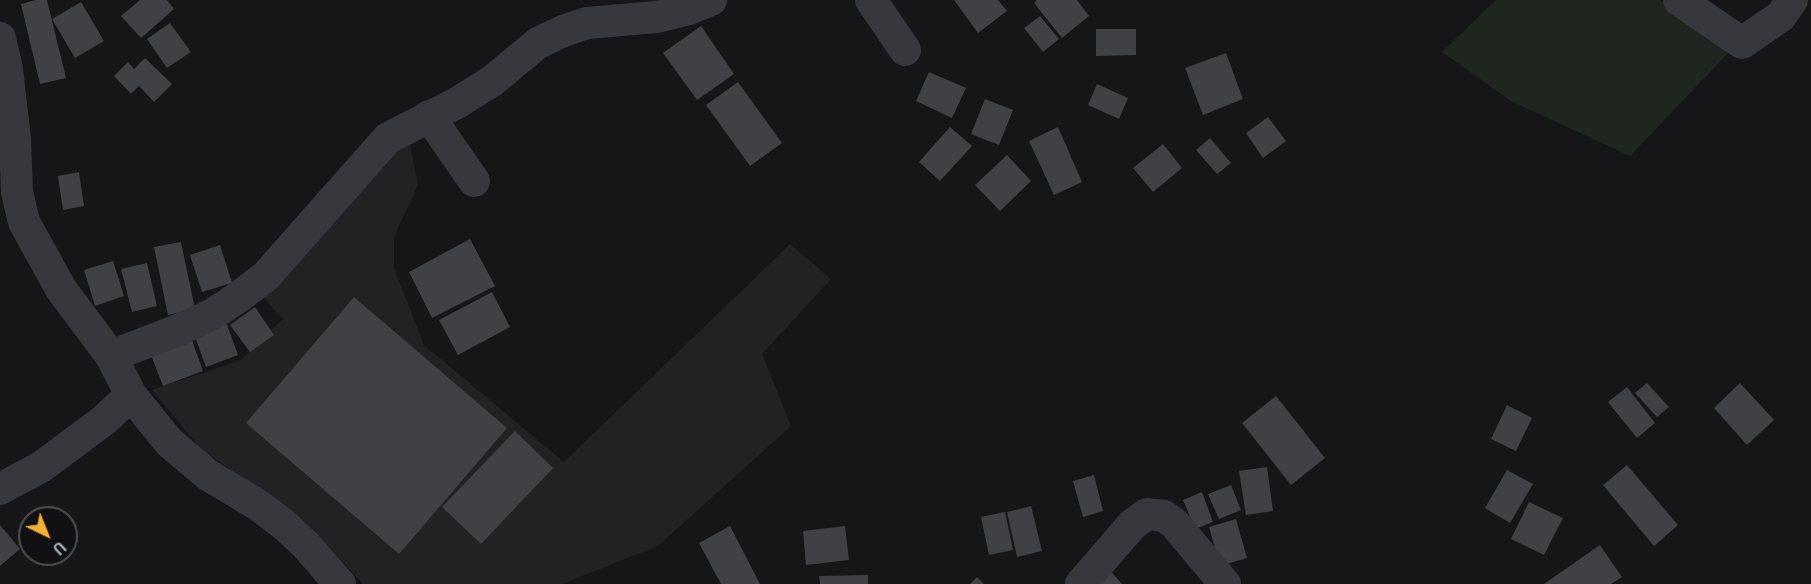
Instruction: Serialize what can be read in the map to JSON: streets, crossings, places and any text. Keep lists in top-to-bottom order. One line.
{"north":"bottom right"}
